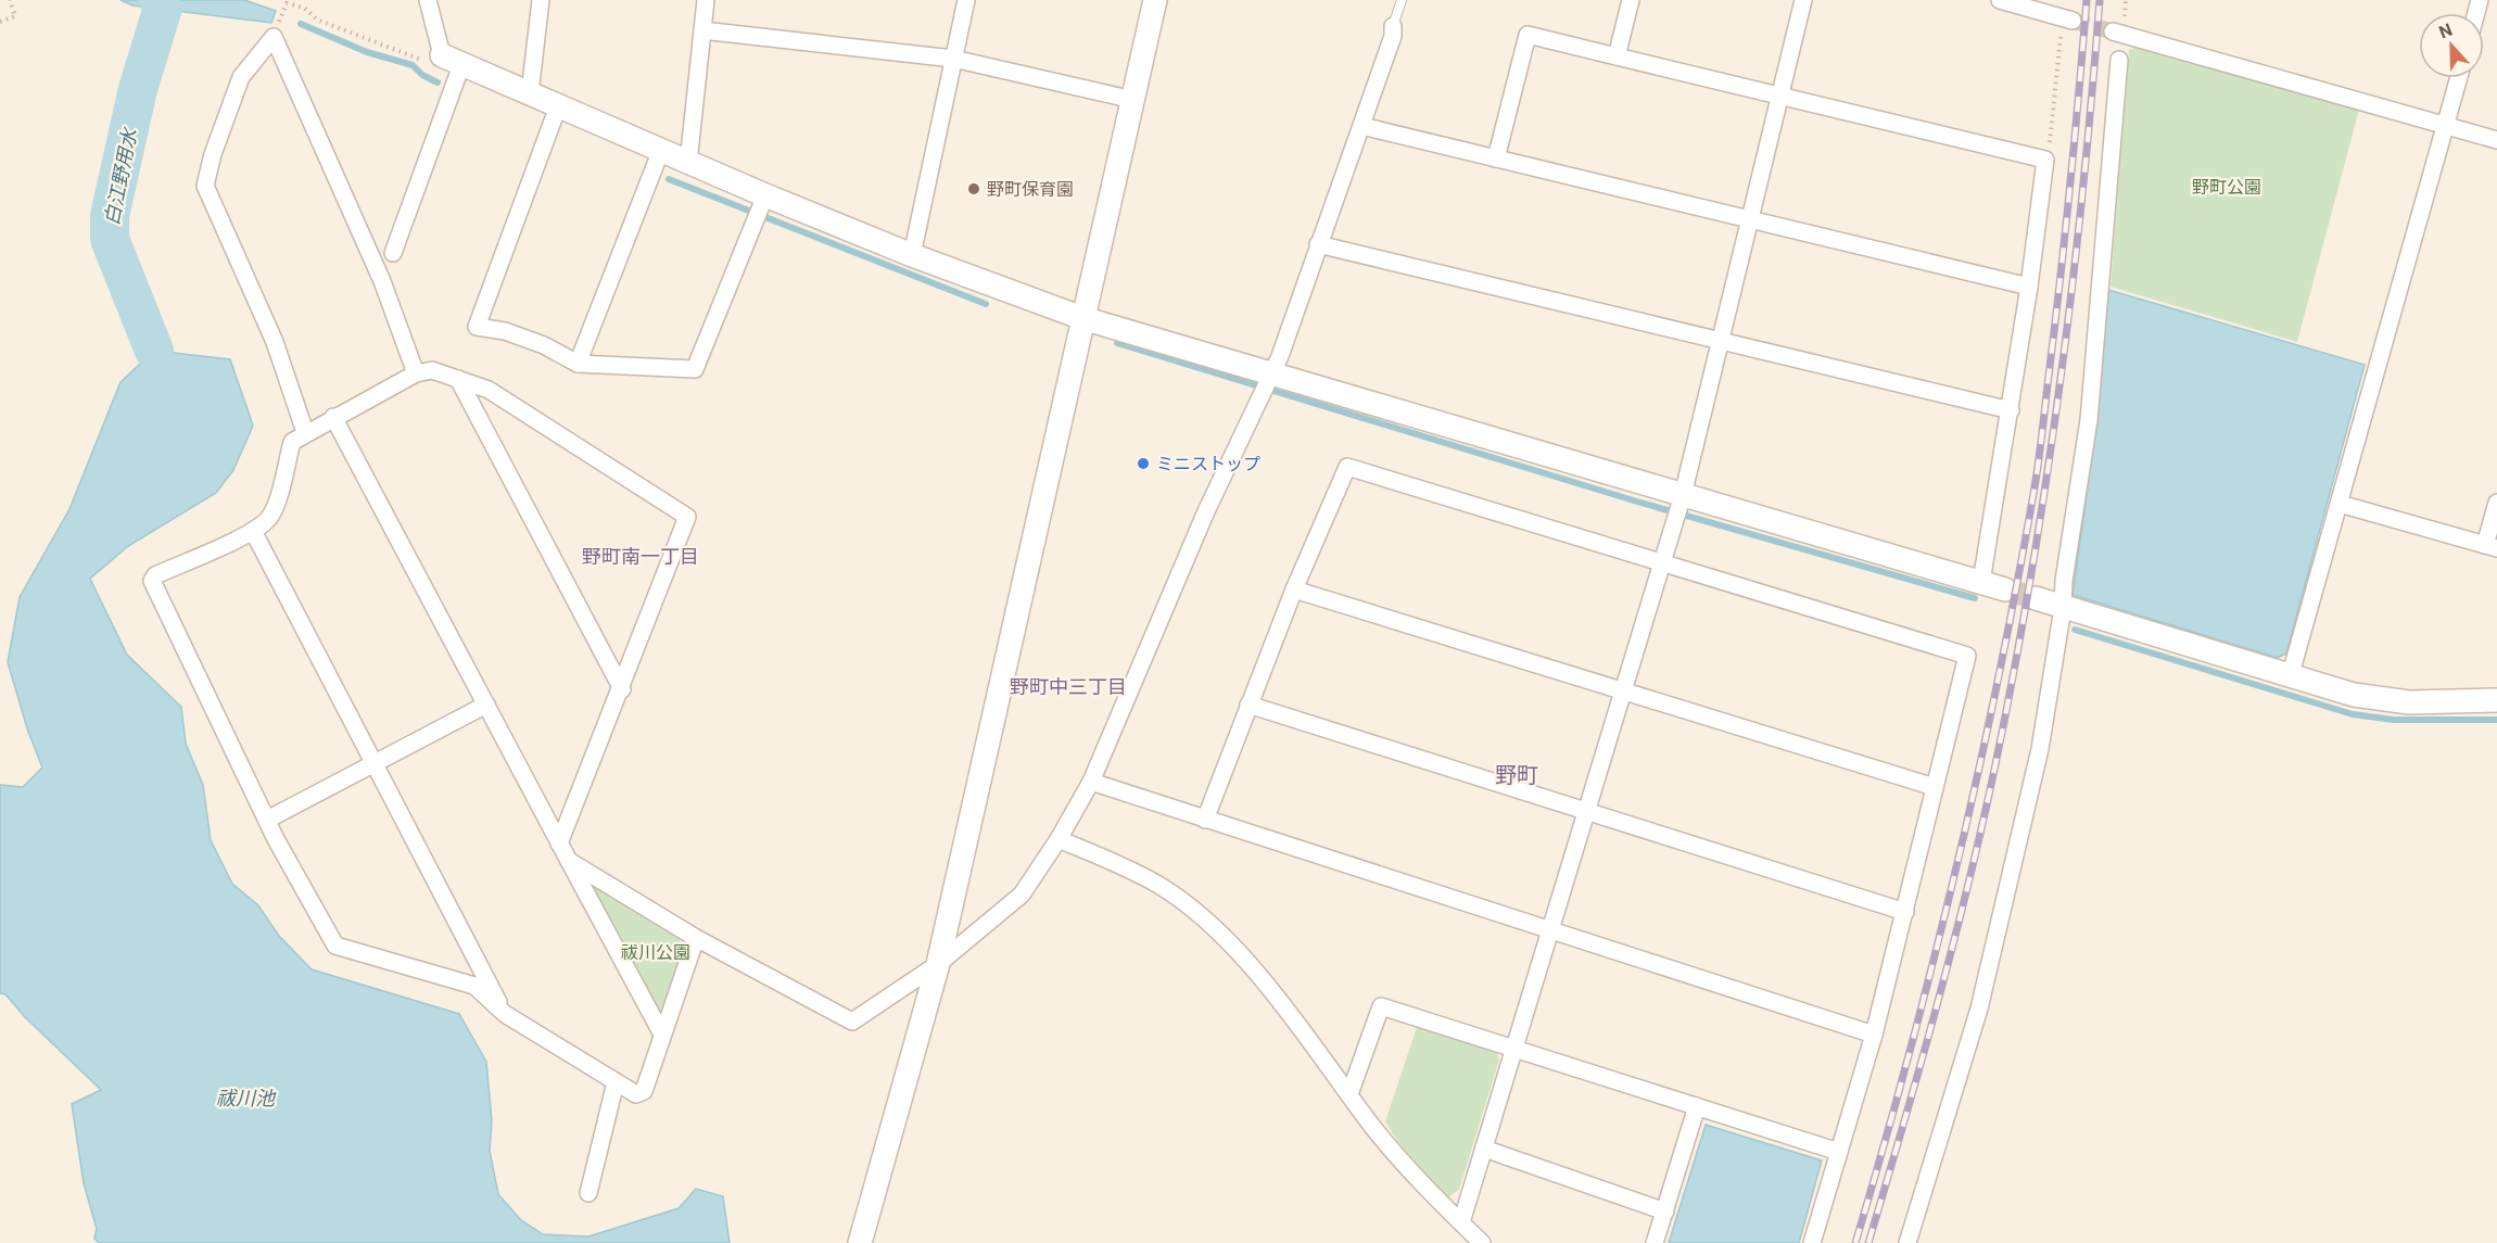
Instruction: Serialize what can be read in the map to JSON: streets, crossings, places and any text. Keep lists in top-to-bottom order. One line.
{"districts":["野町南一丁目","野町中三丁目","野町"],"water":["白江野用水","祓川池"],"parks":["野町公園","祓川公園"],"places":["野町保育園","ミニストップ"],"north":"top"}
